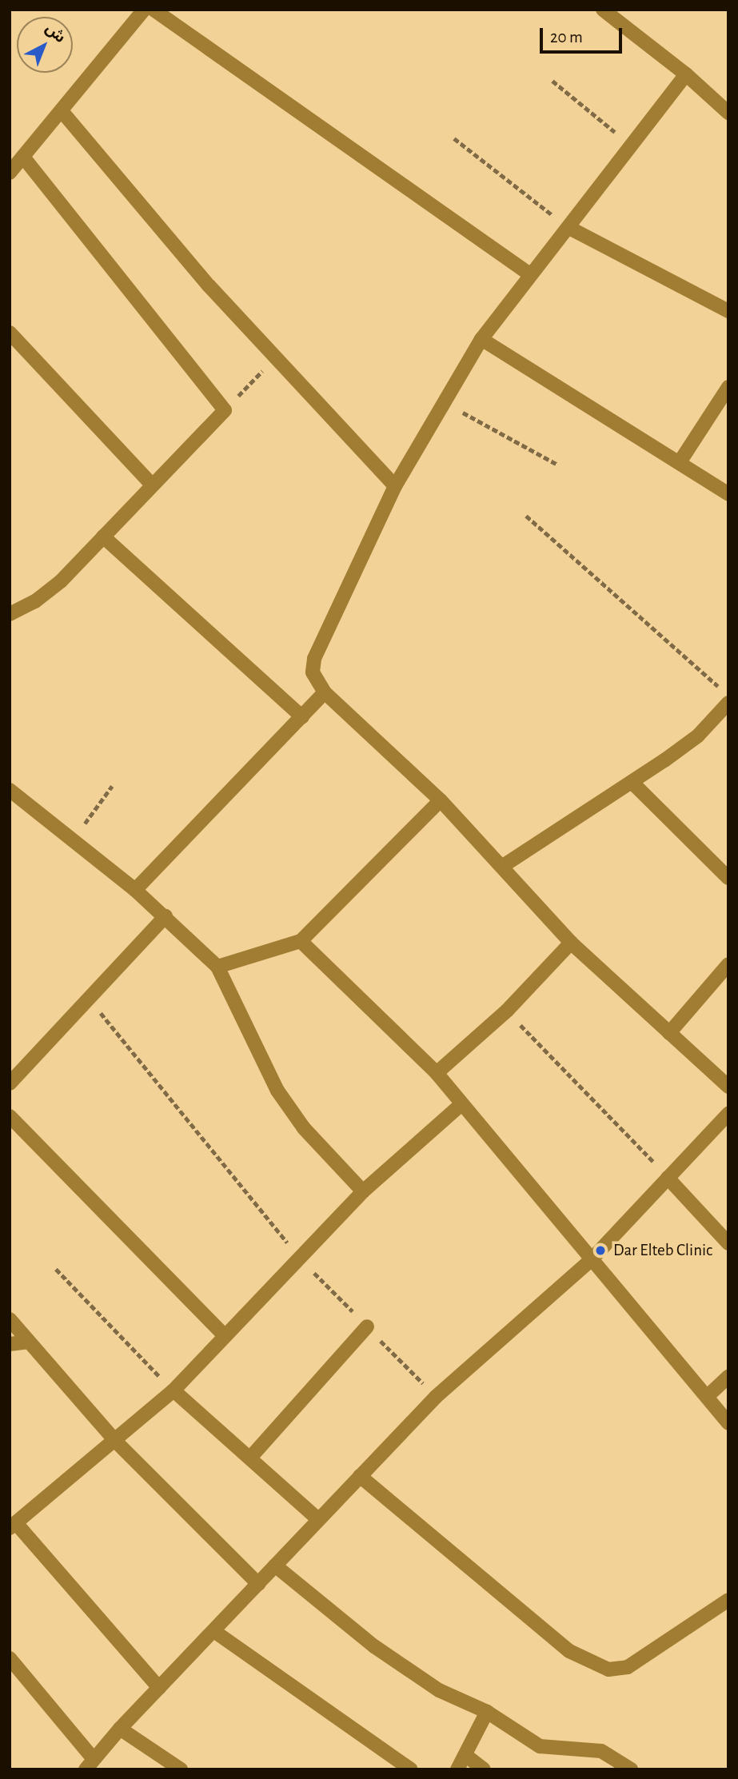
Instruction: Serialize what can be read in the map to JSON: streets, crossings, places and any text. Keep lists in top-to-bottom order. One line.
{"places":["Dar Elteb Clinic"],"scale_bar":"20 m","north":"top right"}
